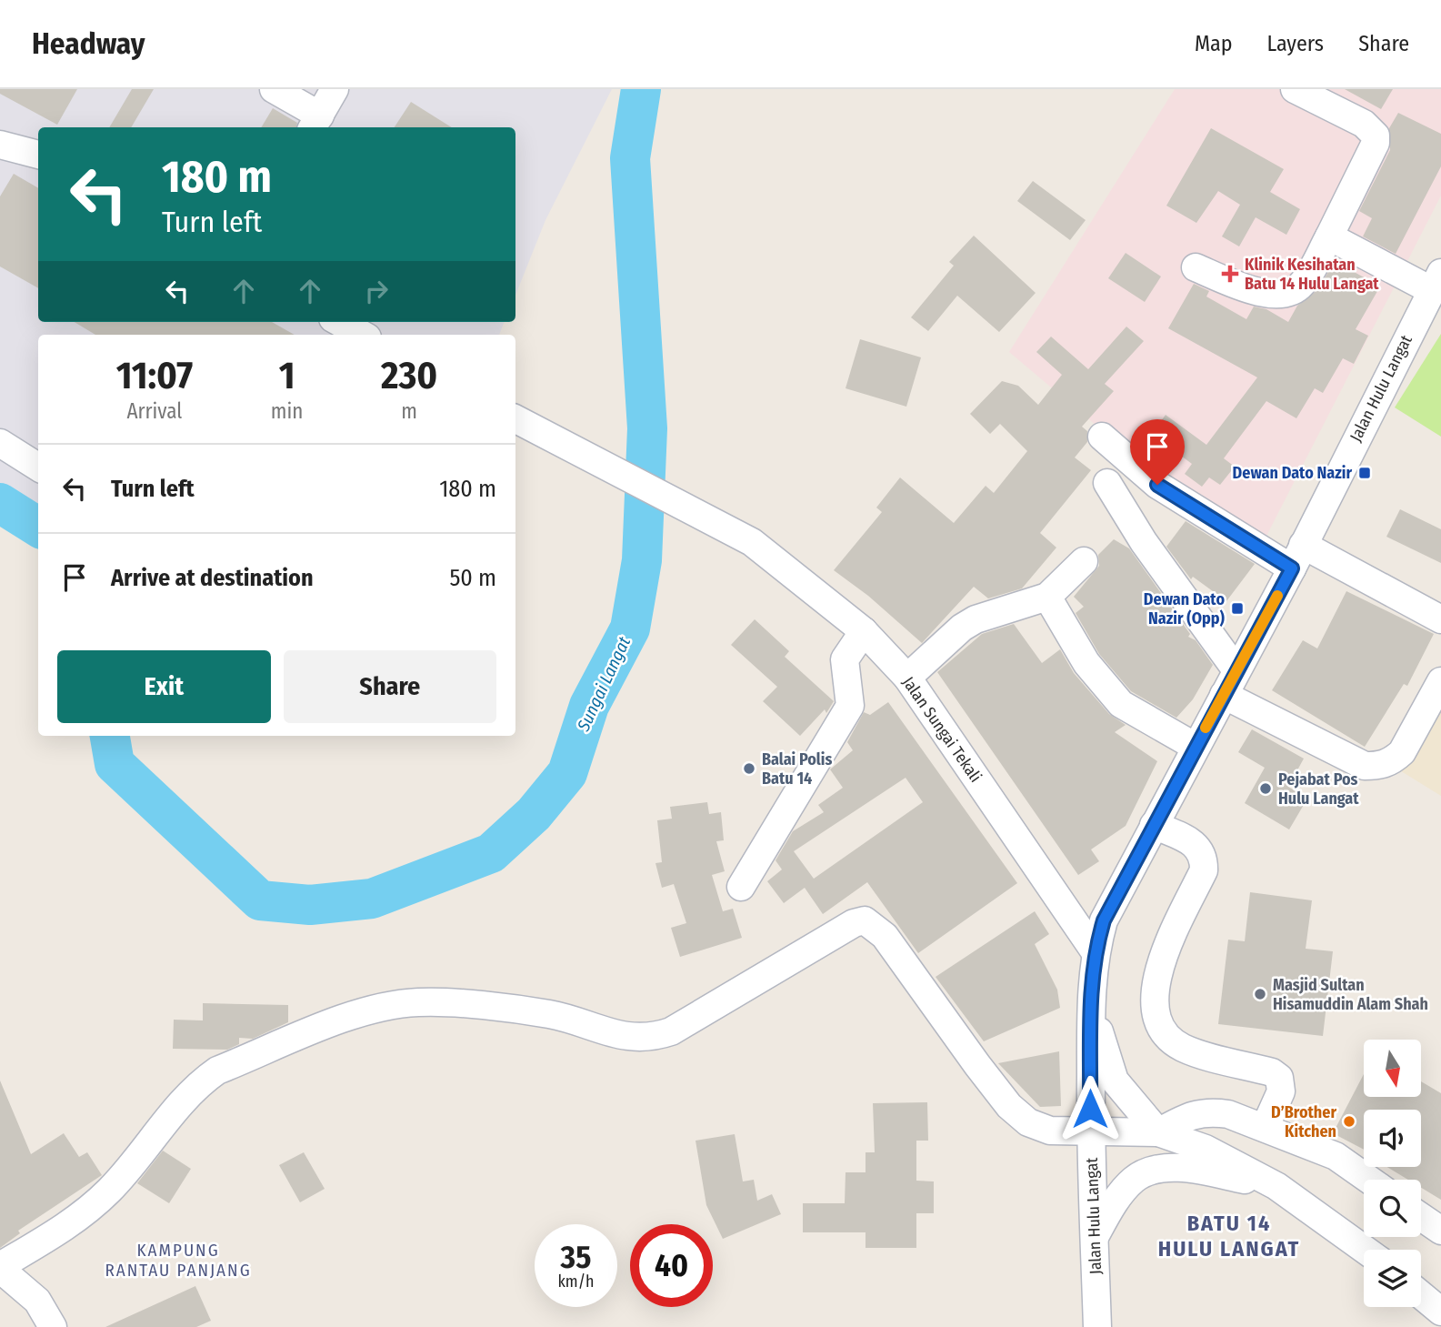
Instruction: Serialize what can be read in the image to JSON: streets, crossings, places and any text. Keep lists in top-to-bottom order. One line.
{"streets":{"street":["Jalan Hulu Langat","Jalan Sungai Tekali"]},"crossings":[["Jalan Hulu Langat","Jalan Sungai Tekali"]],"districts":["BATU 14 HULU LANGAT","KAMPUNG RANTAU PANJANG"],"water":["Sungai Langat"],"places":{"health":["Klinik Kesihatan Batu 14 Hulu Langat"],"transit":["Dewan Dato Nazir","Dewan Dato Nazir (Opp)"],"other":["Balai Polis Batu 14","Pejabat Pos Hulu Langat","Masjid Sultan Hisamuddin Alam Shah","D’Brother Kitchen"]},"north":"bottom","page":{"header":"Headway","nav":["Map","Layers","Share"],"turn":["180 m","Turn left"],"eta":["11:07","Arrival","1","min","230","m"],"list":[{"name":"Turn left","value":"180 m"},{"name":"Arrive at destination","value":"50 m"}],"buttons":["Exit","Share"],"speed":"35 km/h","limit":"40"}}
